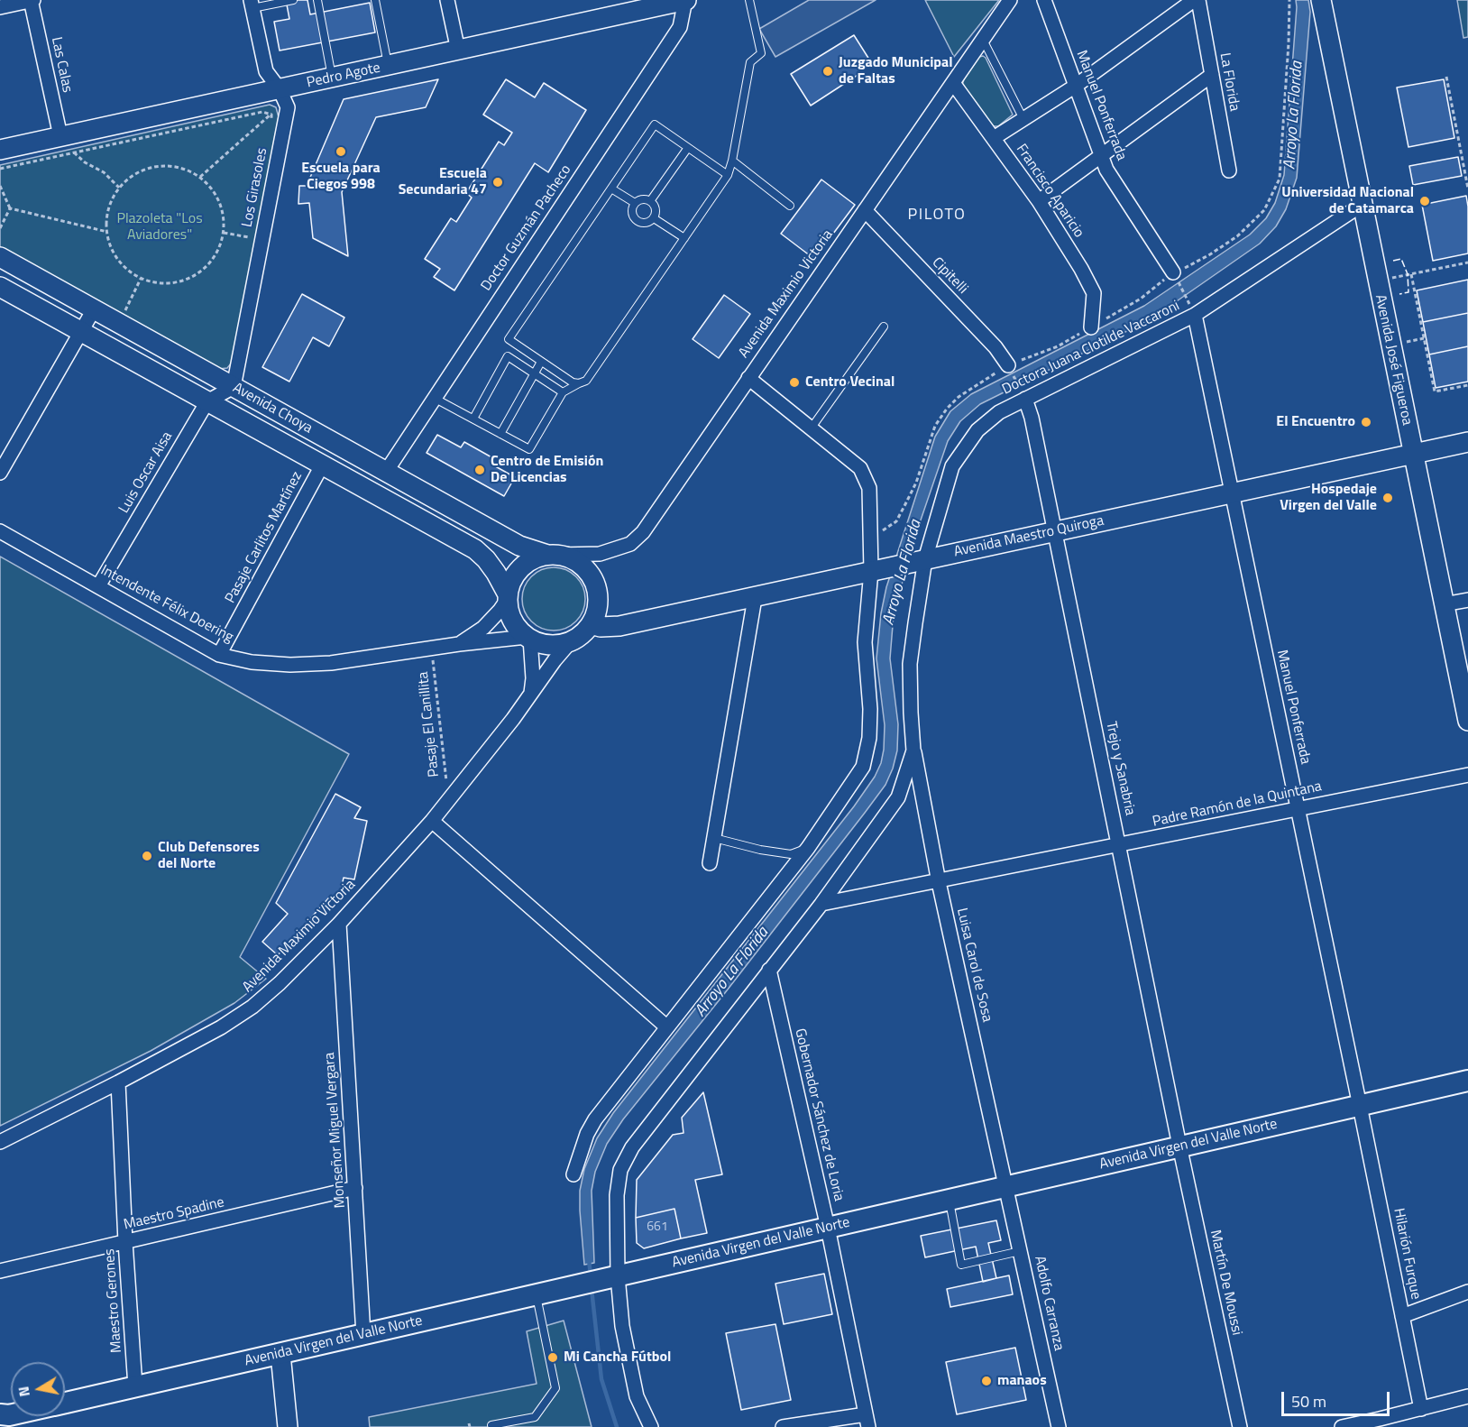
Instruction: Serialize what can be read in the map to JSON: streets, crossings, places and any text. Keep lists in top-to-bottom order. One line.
{"streets":{"main road":["Pedro Agote","Avenida José Figueroa","Avenida Choya","Avenida Maestro Quiroga","Avenida Virgen del Valle Norte"],"street":["Las Calas","La Florida","Manuel Ponferrada","Los Girasoles","Francisco Aparicio","Doctor Guzmán Pacheco","Cipitelli","Avenida Maximio Victoria","Doctora Juana Clotilde Vaccaroni","Luis Oscar Aisa","Pasaje Carlitos Martínez","Intendente Félix Doering","Trejo y Sanabria","Padre Ramón de la Quintana","Luisa Carol de Sosa","Gobernador Sánchez de Loria","Monseñor Miguel Vergara","Maestro Spadine","Hilarión Furque","Martín De Moussi","Maestro Gerones","Adolfo Carranza"],"path":["Pasaje El Canillita"]},"crossings":[["Las Calas","Pedro Agote"],["Pedro Agote","Los Girasoles"],["Pedro Agote","Doctor Guzmán Pacheco"],["Manuel Ponferrada","Doctora Juana Clotilde Vaccaroni"],["Manuel Ponferrada","Avenida Maestro Quiroga"],["Manuel Ponferrada","Padre Ramón de la Quintana"],["Manuel Ponferrada","Avenida Virgen del Valle Norte"],["Manuel Ponferrada","Hilarión Furque"],["Los Girasoles","Avenida Choya"],["Francisco Aparicio","Avenida Maximio Victoria"],["Doctor Guzmán Pacheco","Avenida Choya"],["Cipitelli","Avenida Maximio Victoria"],["Avenida Maximio Victoria","Avenida Choya"],["Avenida Maximio Victoria","Avenida Maestro Quiroga"],["Avenida Maximio Victoria","Intendente Félix Doering"],["Avenida Maximio Victoria","Pasaje El Canillita"],["Avenida Maximio Victoria","Monseñor Miguel Vergara"],["Avenida Maximio Victoria","Maestro Gerones"],["Doctora Juana Clotilde Vaccaroni","Avenida José Figueroa"],["Doctora Juana Clotilde Vaccaroni","Avenida Maestro Quiroga"],["Doctora Juana Clotilde Vaccaroni","Trejo y Sanabria"],["Doctora Juana Clotilde Vaccaroni","Padre Ramón de la Quintana"],["Doctora Juana Clotilde Vaccaroni","Luisa Carol de Sosa"],["Doctora Juana Clotilde Vaccaroni","Gobernador Sánchez de Loria"],["Doctora Juana Clotilde Vaccaroni","Avenida Virgen del Valle Norte"],["Avenida José Figueroa","Avenida Maestro Quiroga"],["Avenida Choya","Luis Oscar Aisa"],["Avenida Choya","Avenida Maestro Quiroga"],["Avenida Choya","Pasaje Carlitos Martínez"],["Avenida Choya","Intendente Félix Doering"],["Luis Oscar Aisa","Intendente Félix Doering"],["Avenida Maestro Quiroga","Intendente Félix Doering"],["Avenida Maestro Quiroga","Trejo y Sanabria"],["Pasaje Carlitos Martínez","Intendente Félix Doering"],["Intendente Félix Doering","Pasaje El Canillita"],["Trejo y Sanabria","Padre Ramón de la Quintana"],["Trejo y Sanabria","Avenida Virgen del Valle Norte"],["Trejo y Sanabria","Martín De Moussi"],["Padre Ramón de la Quintana","Luisa Carol de Sosa"],["Luisa Carol de Sosa","Avenida Virgen del Valle Norte"],["Luisa Carol de Sosa","Adolfo Carranza"],["Gobernador Sánchez de Loria","Avenida Virgen del Valle Norte"],["Monseñor Miguel Vergara","Avenida Virgen del Valle Norte"],["Monseñor Miguel Vergara","Maestro Spadine"],["Avenida Virgen del Valle Norte","Hilarión Furque"],["Avenida Virgen del Valle Norte","Martín De Moussi"],["Avenida Virgen del Valle Norte","Maestro Gerones"],["Avenida Virgen del Valle Norte","Adolfo Carranza"],["Maestro Spadine","Maestro Gerones"]],"districts":["PILOTO"],"water":["Arroyo La Florida"],"parks":["Plazoleta \"Los Aviadores\""],"places":["Juzgado Municipal de Faltas","Escuela para Ciegos 998","Escuela Secundaria 47","Universidad Nacional de Catamarca","Centro Vecinal","El Encuentro","Centro de Emisión De Licencias","Hospedaje Virgen del Valle","Club Defensores del Norte","Mi Cancha Fútbol","manaos"],"house_numbers":["661"],"scale_bar":"50 m","north":"left"}
